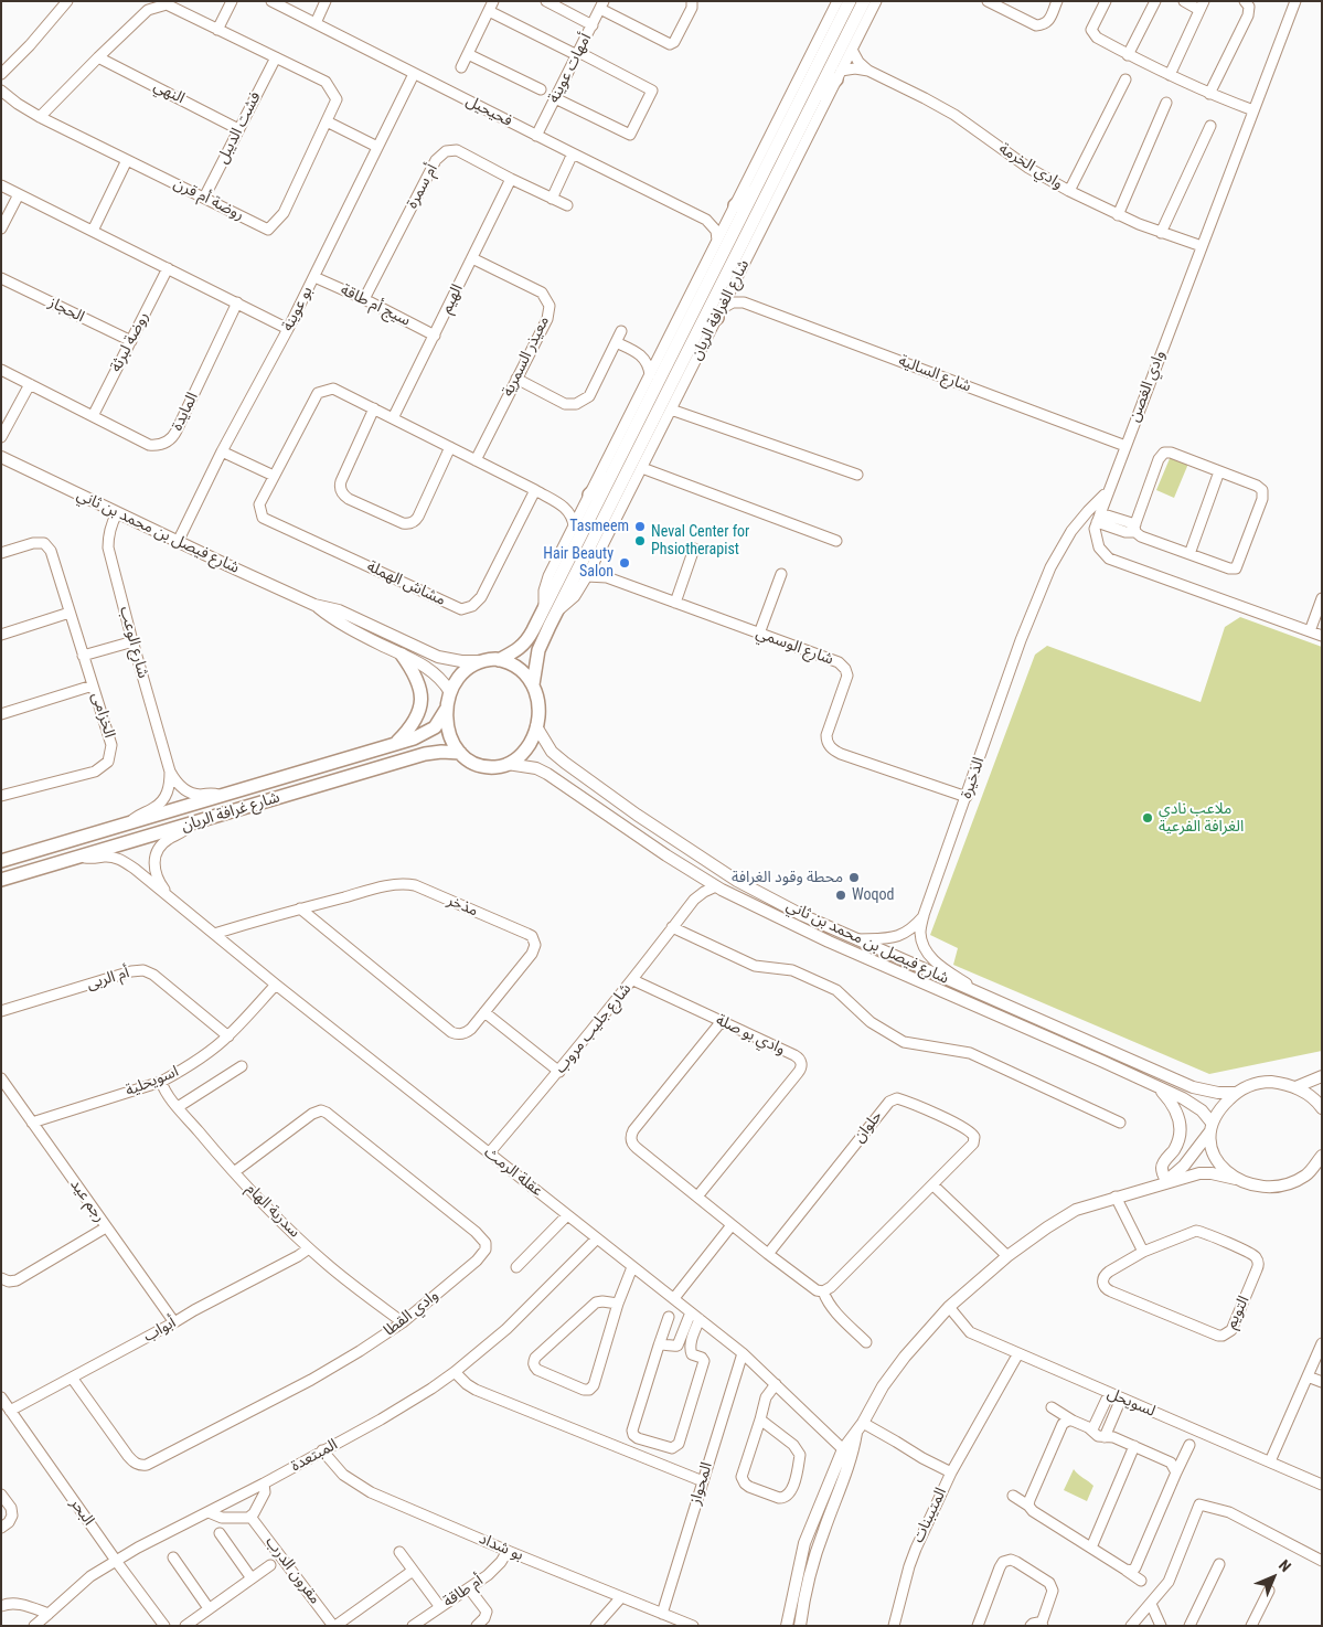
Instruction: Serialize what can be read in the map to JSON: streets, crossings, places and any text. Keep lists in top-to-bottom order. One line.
{"streets":{"main road":["شارع الغرافة الريان","شارع غرافة الريان"],"street":["أمهات عوينة","النهي","فحيحيل","فشت الديبل","وادي الخرمة","أم سمرة","روضة أم قرن","الهيم","سيج أم طاقة","بو عوينة","الحجاز","روضة لبرثة","معيذر السمرية","شارع السالية","وادي الغصن","المايدة","شارع فيصل بن محمد بن ثاني","مشاش الهملة","شارع الوعب","شارع الوسمي","الخزامى","الذخيرة","مذخر","أم الربى","شارع جليب مروب","وادي بو صلة","اسويحلية","حلوان","عقلة الرمث","رجم عيد","سدرية الهام","التويم","وادي القطا","أبواب","لسويحل","المبتعدة","المحواز","البحر","المتيبنات","بو شداد","مقرون الدرب","أم طاقة"]},"crossings":[["أمهات عوينة","فحيحيل"],["النهي","فشت الديبل"],["النهي","روضة أم قرن"],["فحيحيل","بو عوينة"],["فشت الديبل","روضة أم قرن"],["وادي الخرمة","شارع الغرافة الريان"],["وادي الخرمة","وادي الغصن"],["أم سمرة","الهيم"],["أم سمرة","سيج أم طاقة"],["الهيم","سيج أم طاقة"],["الهيم","معيذر السمرية"],["الهيم","مشاش الهملة"],["سيج أم طاقة","بو عوينة"],["بو عوينة","شارع فيصل بن محمد بن ثاني"],["الحجاز","روضة لبرثة"],["شارع الغرافة الريان","شارع فيصل بن محمد بن ثاني"],["شارع الغرافة الريان","شارع الوسمي"],["شارع الغرافة الريان","شارع غرافة الريان"],["روضة لبرثة","المايدة"],["معيذر السمرية","مشاش الهملة"],["شارع السالية","وادي الغصن"],["وادي الغصن","الذخيرة"],["شارع فيصل بن محمد بن ثاني","شارع الوعب"],["شارع فيصل بن محمد بن ثاني","الذخيرة"],["شارع فيصل بن محمد بن ثاني","شارع غرافة الريان"],["شارع فيصل بن محمد بن ثاني","شارع جليب مروب"],["شارع الوعب","شارع غرافة الريان"],["شارع الوسمي","الذخيرة"],["شارع غرافة الريان","عقلة الرمث"],["مذخر","عقلة الرمث"],["أم الربى","اسويحلية"],["شارع جليب مروب","وادي بو صلة"],["شارع جليب مروب","عقلة الرمث"],["اسويحلية","عقلة الرمث"],["اسويحلية","رجم عيد"],["اسويحلية","سدرية الهام"],["عقلة الرمث","المبتعدة"],["عقلة الرمث","المحواز"],["رجم عيد","أبواب"],["سدرية الهام","وادي القطا"],["سدرية الهام","أبواب"],["وادي القطا","أبواب"],["أبواب","البحر"],["المبتعدة","البحر"],["المبتعدة","بو شداد"],["المحواز","بو شداد"],["بو شداد","أم طاقة"]],"places":["Tasmeem","Neval Center for Phsiotherapist","Hair Beauty Salon","ملاعب نادي الغرافة الفرعية","محطة وقود الغرافة","Woqod"],"north":"top right"}
